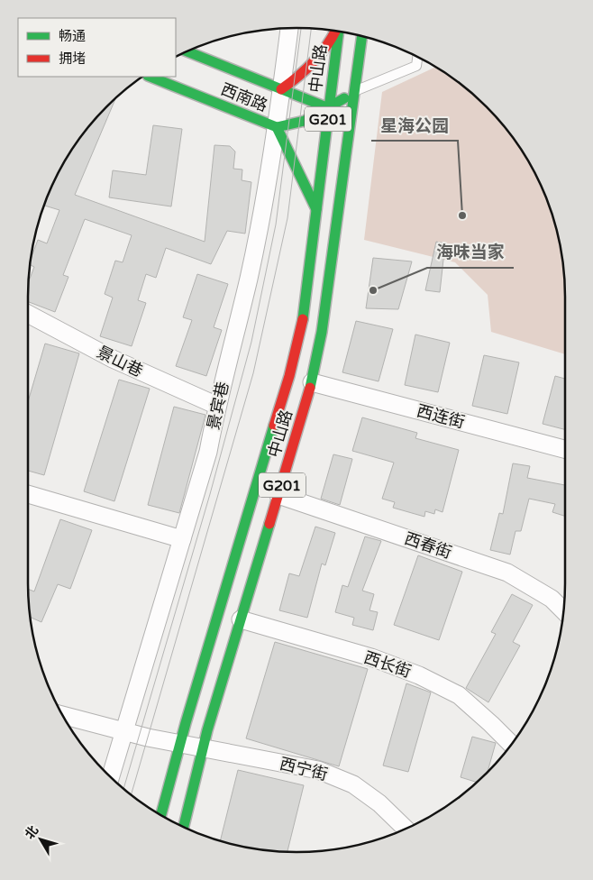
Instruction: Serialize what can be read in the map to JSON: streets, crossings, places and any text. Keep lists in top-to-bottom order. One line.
{"streets":{"main road":["中山路","西南路","G201"],"street":["景山巷","景宾巷","西连街","西春街","西长街","西宁街"]},"crossings":[["中山路","西南路"],["中山路","西连街"],["中山路","西春街"],["中山路","西长街"],["中山路","西宁街"],["西南路","景宾巷"],["景山巷","景宾巷"],["景宾巷","西宁街"]],"places":["星海公园","海味当家"],"legend":["畅通","拥堵"],"north":"top left"}
